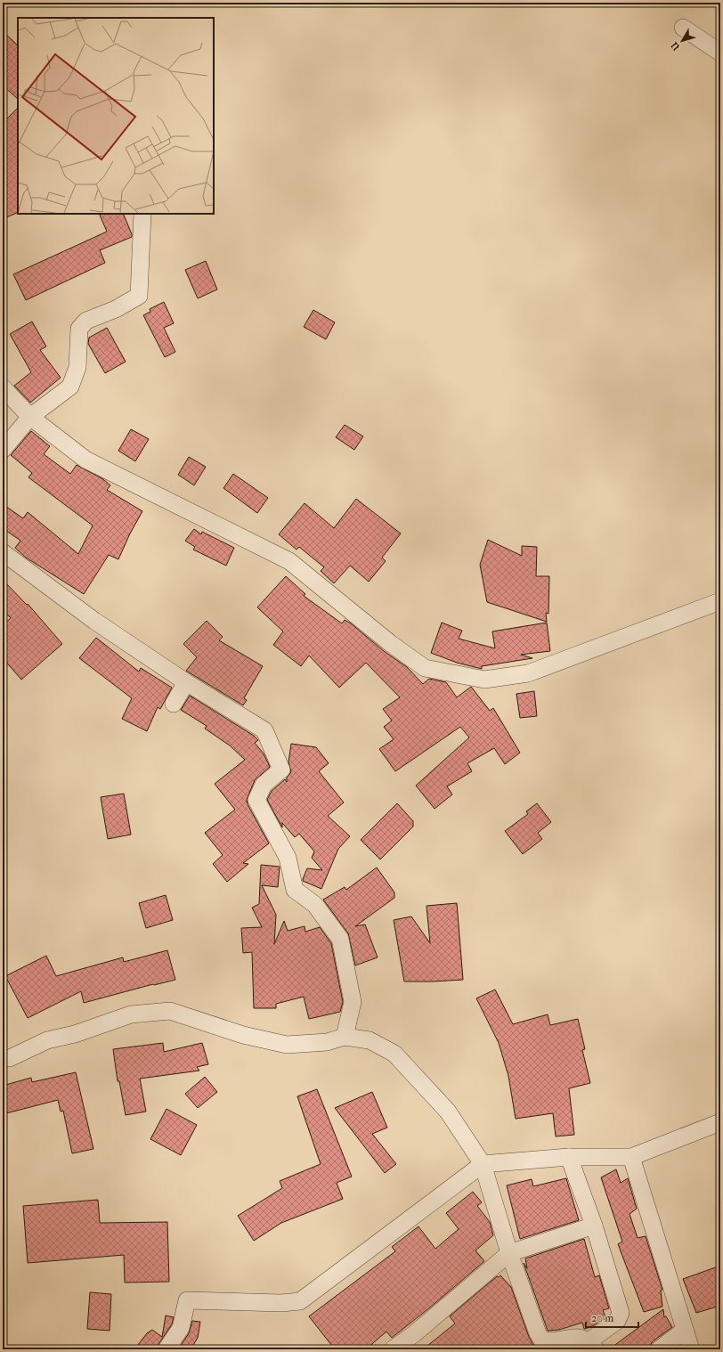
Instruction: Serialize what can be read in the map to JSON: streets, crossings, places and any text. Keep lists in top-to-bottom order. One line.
{"scale_bar":"20 m","north":"bottom left"}
